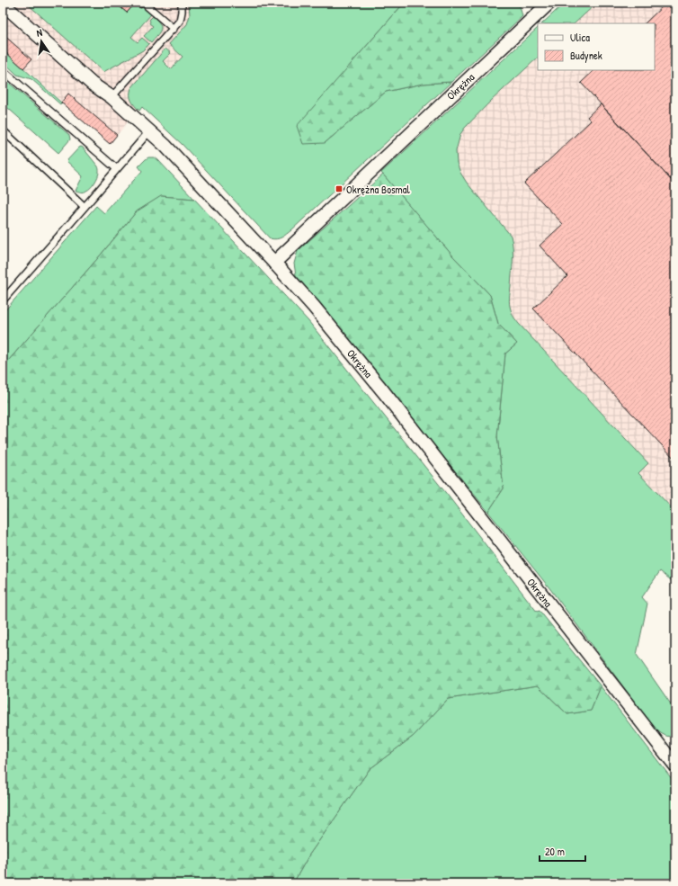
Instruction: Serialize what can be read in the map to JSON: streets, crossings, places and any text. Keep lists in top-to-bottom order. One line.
{"streets":{"street":["Okrężna"]},"places":{"transit":["Okrężna Bosmal"]},"legend":["Ulica","Budynek"],"scale_bar":"20 m","north":"top"}
